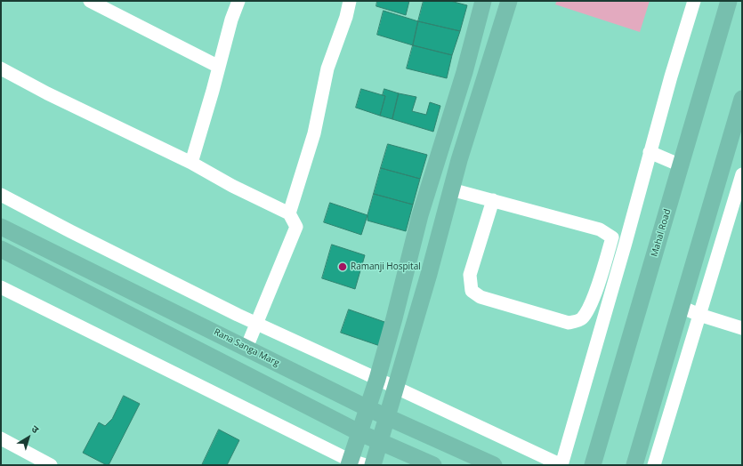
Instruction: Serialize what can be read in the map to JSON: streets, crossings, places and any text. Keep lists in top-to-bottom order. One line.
{"streets":{"main road":["Mahal Road","Rana Sanga Marg"]},"places":["Ramanji Hospital"],"north":"top right"}
